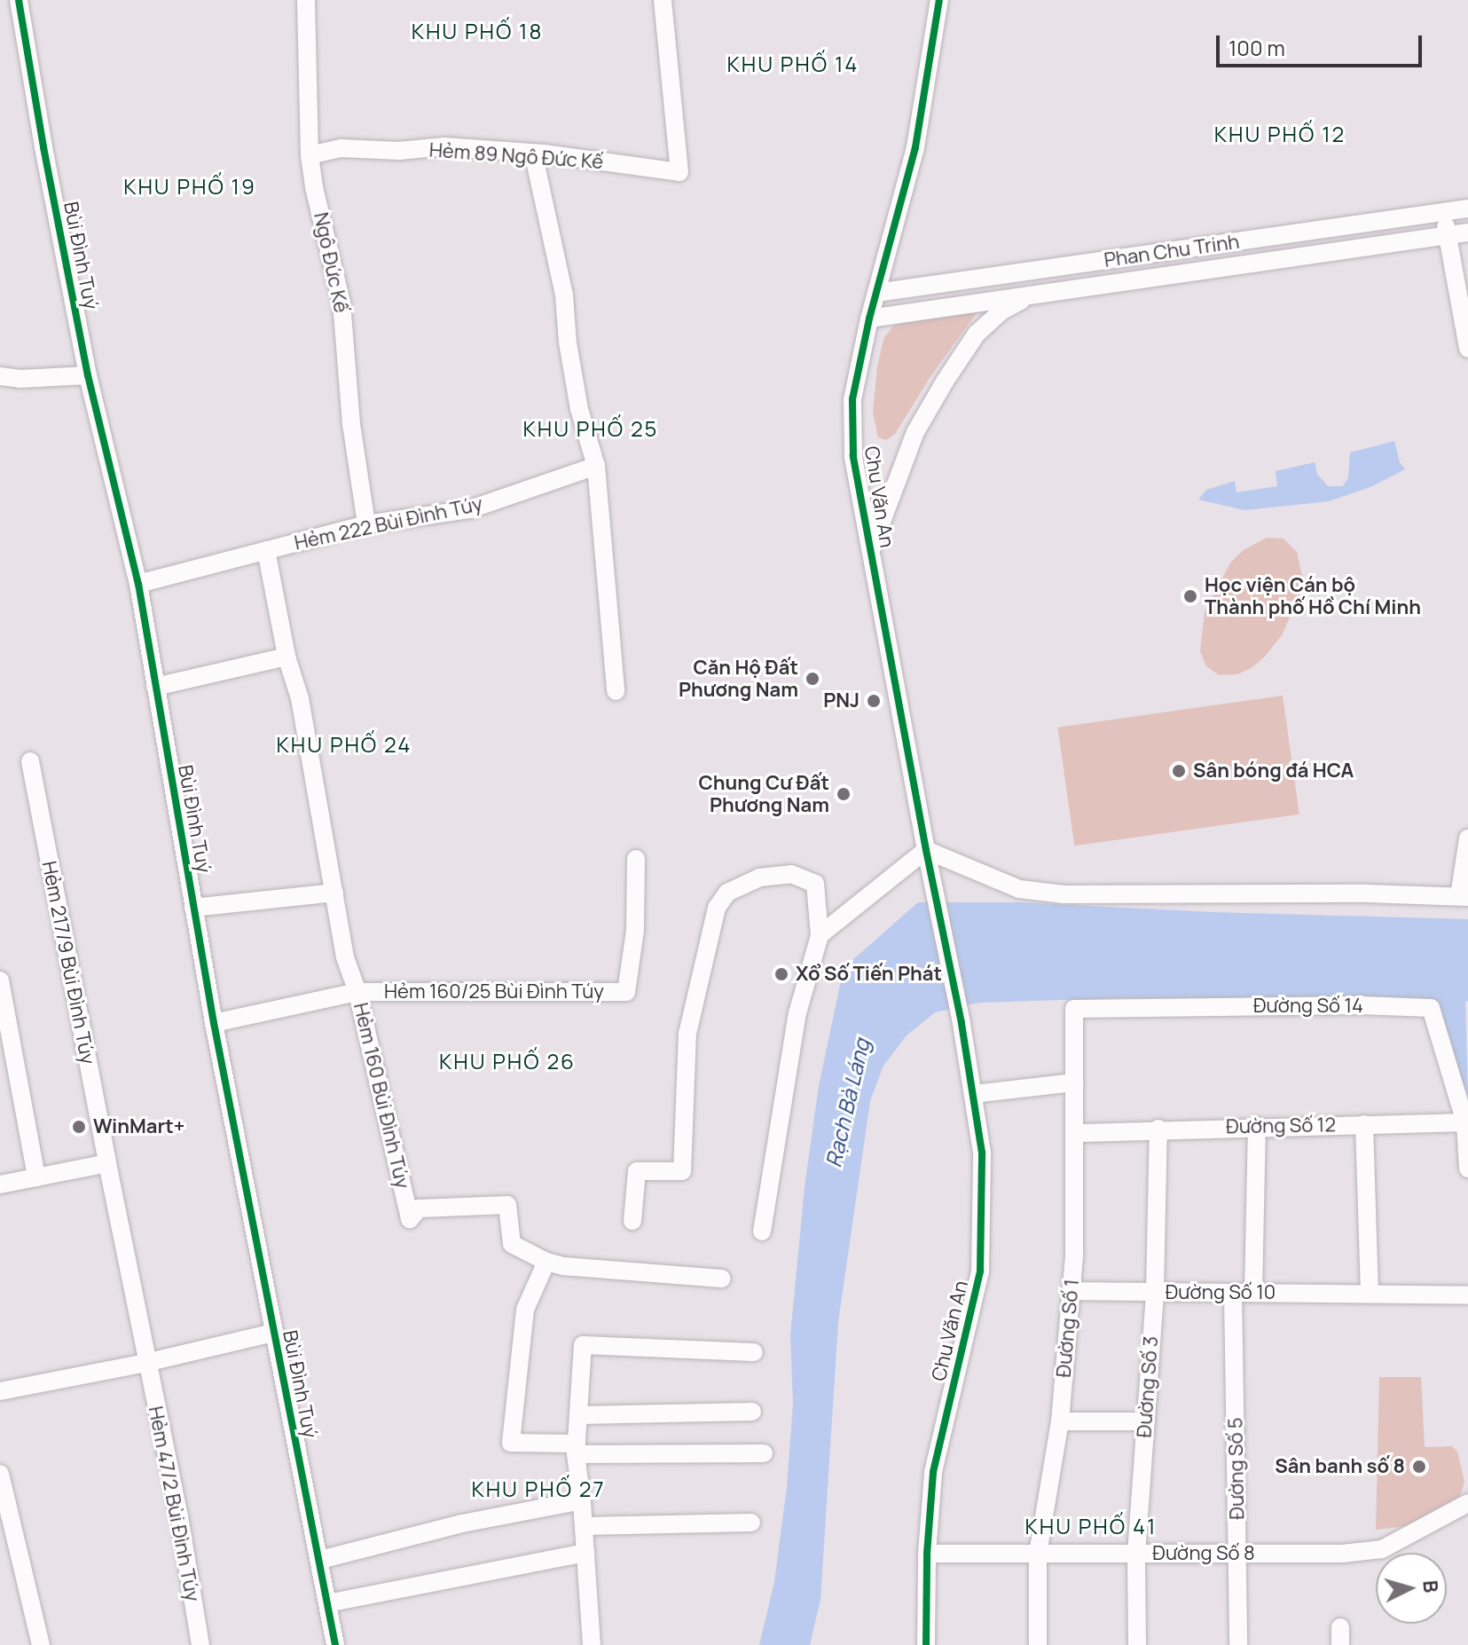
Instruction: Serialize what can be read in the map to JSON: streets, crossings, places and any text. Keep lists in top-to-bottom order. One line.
{"streets":{"street":["Hẻm 89 Ngô Đức Kế","Phan Chu Trinh","Bùi Đình Tuý","Ngô Đức Kế","Chu Văn An","Hẻm 222 Bùi Đình Túy","Hẻm 217/9 Bùi Đình Túy","Hẻm 160/25 Bùi Đình Túy","Đường Số 14","Hẻm 160 Bùi Đình Túy","Đường Số 12","Đường Số 10","Đường Số 1","Đường Số 3","Đường Số 5","Hẻm 47/2 Bùi Đình Túy","Đường Số 8"]},"crossings":[["Hẻm 89 Ngô Đức Kế","Ngô Đức Kế"],["Phan Chu Trinh","Chu Văn An"],["Bùi Đình Tuý","Hẻm 222 Bùi Đình Túy"],["Bùi Đình Tuý","Hẻm 160 Bùi Đình Túy"],["Ngô Đức Kế","Hẻm 222 Bùi Đình Túy"],["Chu Văn An","Đường Số 8"],["Hẻm 217/9 Bùi Đình Túy","Hẻm 47/2 Bùi Đình Túy"],["Hẻm 160/25 Bùi Đình Túy","Hẻm 160 Bùi Đình Túy"],["Đường Số 14","Đường Số 1"],["Đường Số 12","Đường Số 1"],["Đường Số 12","Đường Số 3"],["Đường Số 10","Đường Số 1"],["Đường Số 10","Đường Số 3"],["Đường Số 10","Đường Số 5"],["Đường Số 1","Đường Số 8"],["Đường Số 3","Đường Số 8"],["Đường Số 5","Đường Số 8"]],"districts":["KHU PHỐ 18","KHU PHỐ 14","KHU PHỐ 12","KHU PHỐ 19","KHU PHỐ 25","KHU PHỐ 24","KHU PHỐ 26","KHU PHỐ 27","KHU PHỐ 41"],"water":["Rạch Bà Láng"],"places":["Học viện Cán bộ Thành phố Hồ Chí Minh","Căn Hộ Đất Phương Nam","PNJ","Sân bóng đá HCA","Chung Cư Đất Phương Nam","Xổ Số Tiến Phát","WinMart+","Sân banh số 8"],"scale_bar":"100 m","north":"right"}
